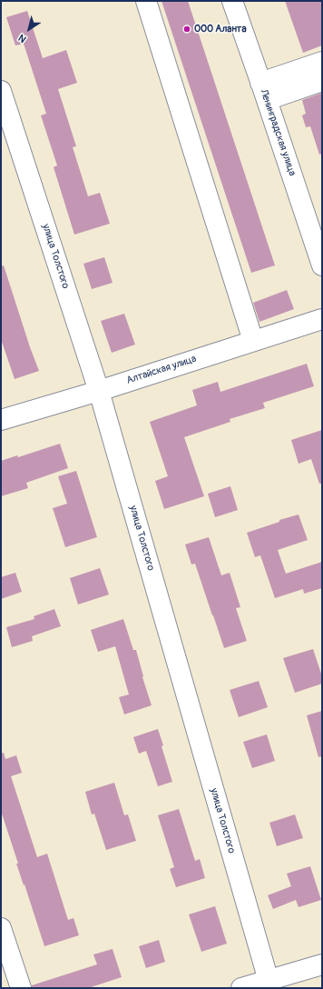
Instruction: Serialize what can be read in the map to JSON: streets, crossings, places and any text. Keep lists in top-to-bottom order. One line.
{"streets":{"street":["Ленинградская улица","улица Толстого","Алтайская улица"]},"crossings":[["улица Толстого","Алтайская улица"]],"places":["ООО Аланта"],"north":"bottom left"}
